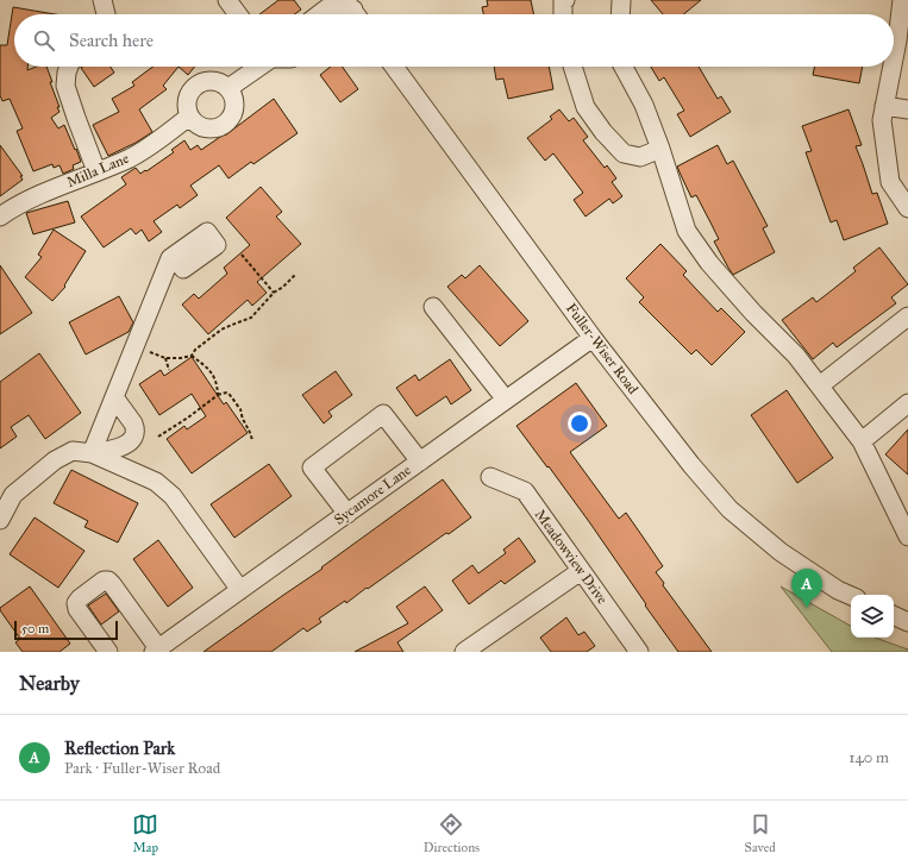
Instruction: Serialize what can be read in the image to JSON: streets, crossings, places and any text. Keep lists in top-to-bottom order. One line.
{"streets":{"street":["Milla Lane","Fuller-Wiser Road","Sycamore Lane","Meadowview Drive"]},"crossings":[["Fuller-Wiser Road","Sycamore Lane"]],"scale_bar":"50 m","page":{"search":"Search here","pins":"A","scale":"50 m","heading":"Nearby","list":[{"mark":"A","name":"Reflection Park","note":"Park · Fuller-Wiser Road","value":"140 m"}],"nav":["Map","Directions","Saved"]}}
